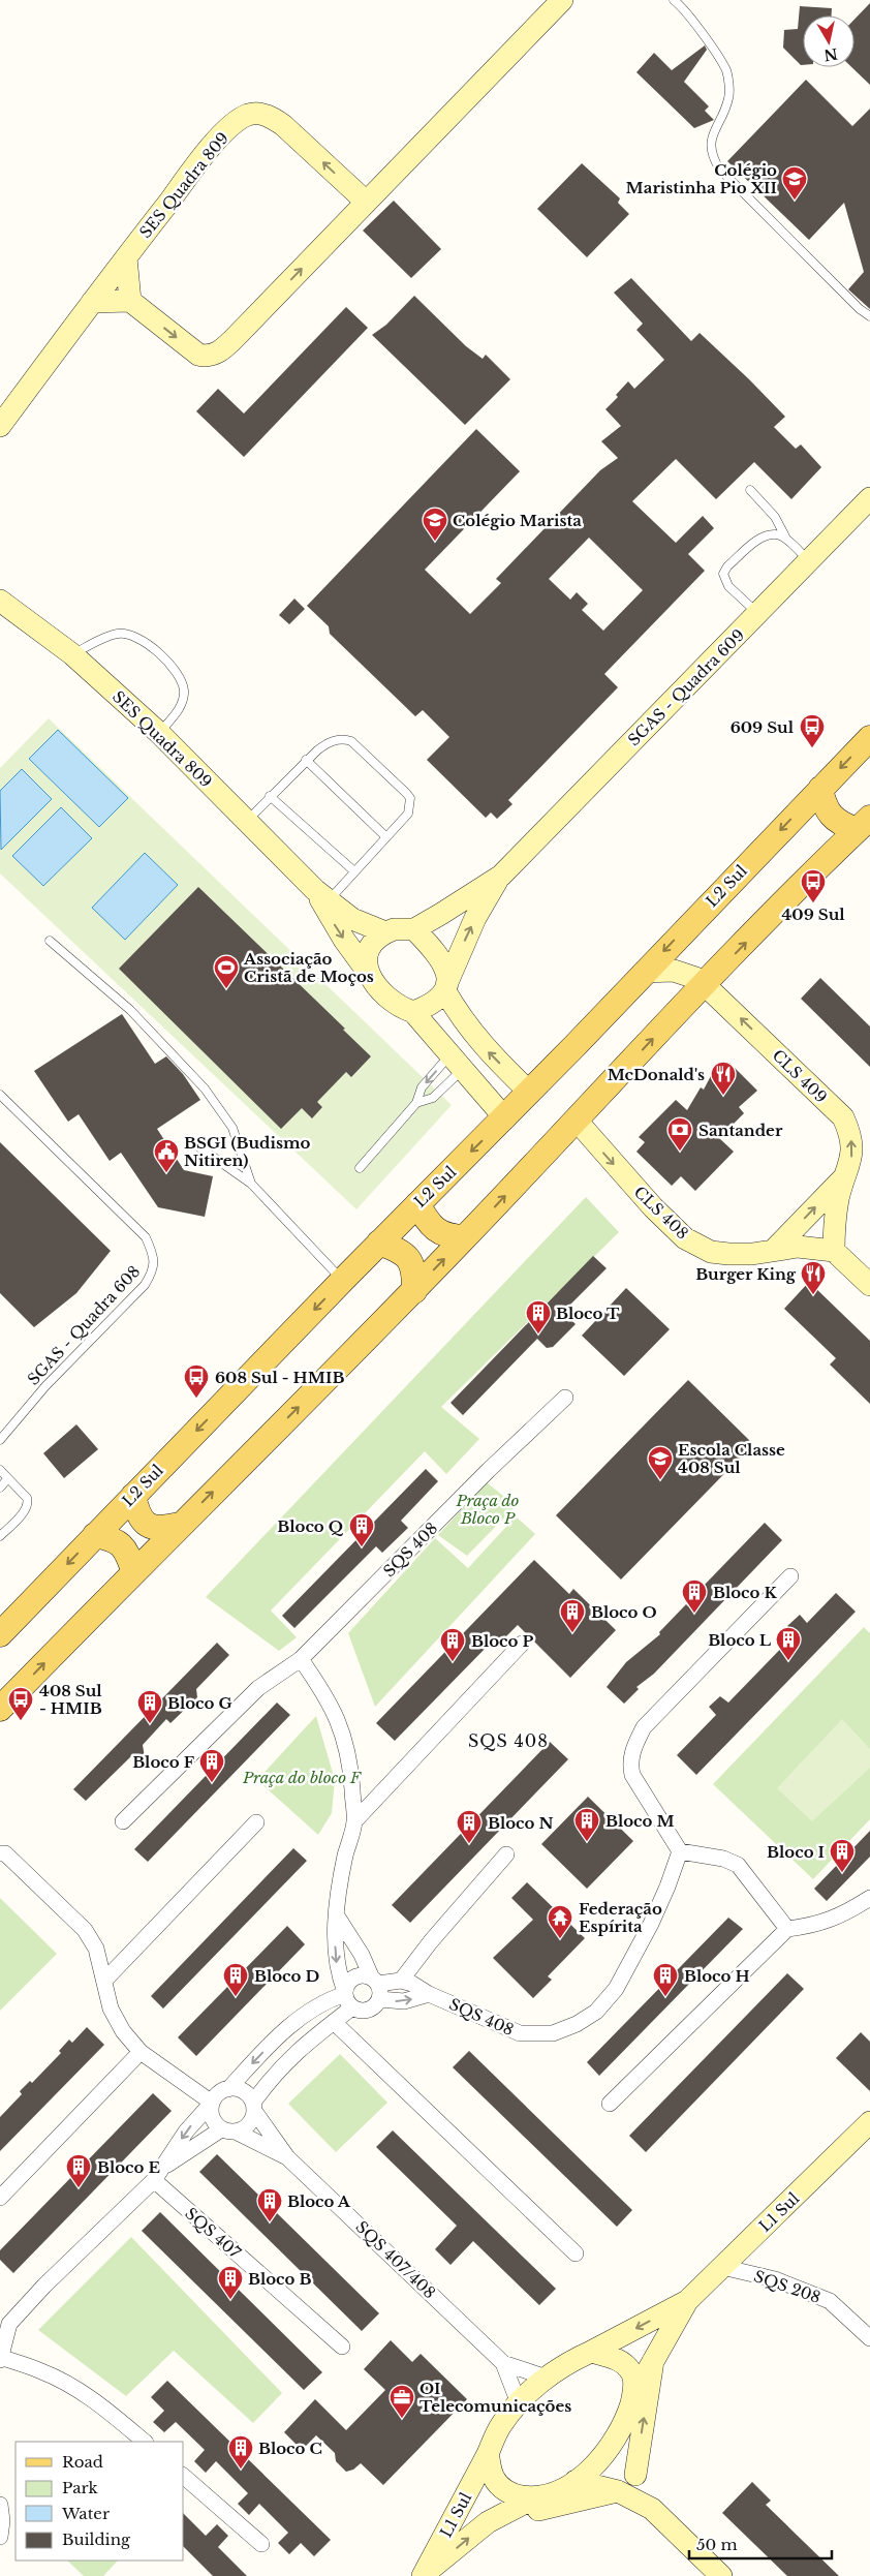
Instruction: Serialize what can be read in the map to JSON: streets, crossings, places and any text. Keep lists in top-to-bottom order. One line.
{"streets":{"main road":["L2 Sul"],"street":["SES Quadra 809","SGAS - Quadra 609","CLS 409","CLS 408","SQS 408","L1 Sul","SQS 407","SQS 407/408","SQS 208"],"lane":["SGAS - Quadra 608"]},"crossings":[["SES Quadra 809","SGAS - Quadra 609"],["L2 Sul","CLS 409"],["CLS 409","CLS 408"],["L1 Sul","SQS 407/408"],["L1 Sul","SQS 208"]],"one_way":["CLS 409","CLS 408"],"districts":["SQS 408"],"parks":["Praça do Bloco P","Praça do bloco F"],"places":{"school or university":["Colégio Maristinha Pio XII","Colégio Marista","Escola Classe 408 Sul"],"bus stop":["609 Sul","409 Sul","608 Sul - HMIB","408 Sul - HMIB"],"sports":["Associação Cristã de Moços"],"restaurant":["McDonald's","Burger King"],"bank":["Santander"],"public building":["BSGI (Budismo Nitiren)"],"building":["Bloco T","Bloco Q","Bloco K","Bloco O","Bloco L","Bloco P","Bloco G","Bloco F","Bloco M","Bloco N","Bloco I","Bloco D","Bloco H","Bloco E","Bloco A","Bloco B","Bloco C"],"temple":["Federação Espírita"],"office":["OI Telecomunicações"]},"legend":["Road","Park","Water","Building"],"scale_bar":"50 m","north":"bottom"}
